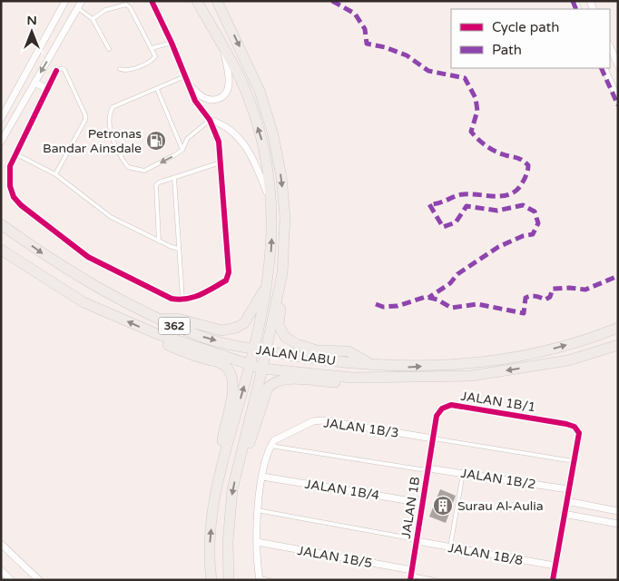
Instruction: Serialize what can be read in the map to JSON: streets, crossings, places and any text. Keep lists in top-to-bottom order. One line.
{"streets":{"main road":["362","JALAN LABU"],"street":["JALAN 1B/1","JALAN 1B/3","JALAN 1B/2","JALAN 1B/4","JALAN 1B","JALAN 1B/8","JALAN 1B/5"]},"crossings":[["JALAN 1B/1","JALAN 1B/3"],["JALAN 1B/1","JALAN 1B"],["JALAN 1B/3","JALAN 1B"],["JALAN 1B/2","JALAN 1B"],["JALAN 1B/4","JALAN 1B"],["JALAN 1B","JALAN 1B/8"],["JALAN 1B","JALAN 1B/5"]],"places":{"fuel station":["Petronas Bandar Ainsdale"],"building":["Surau Al-Aulia"]},"legend":["Cycle path","Path"],"north":"top"}
